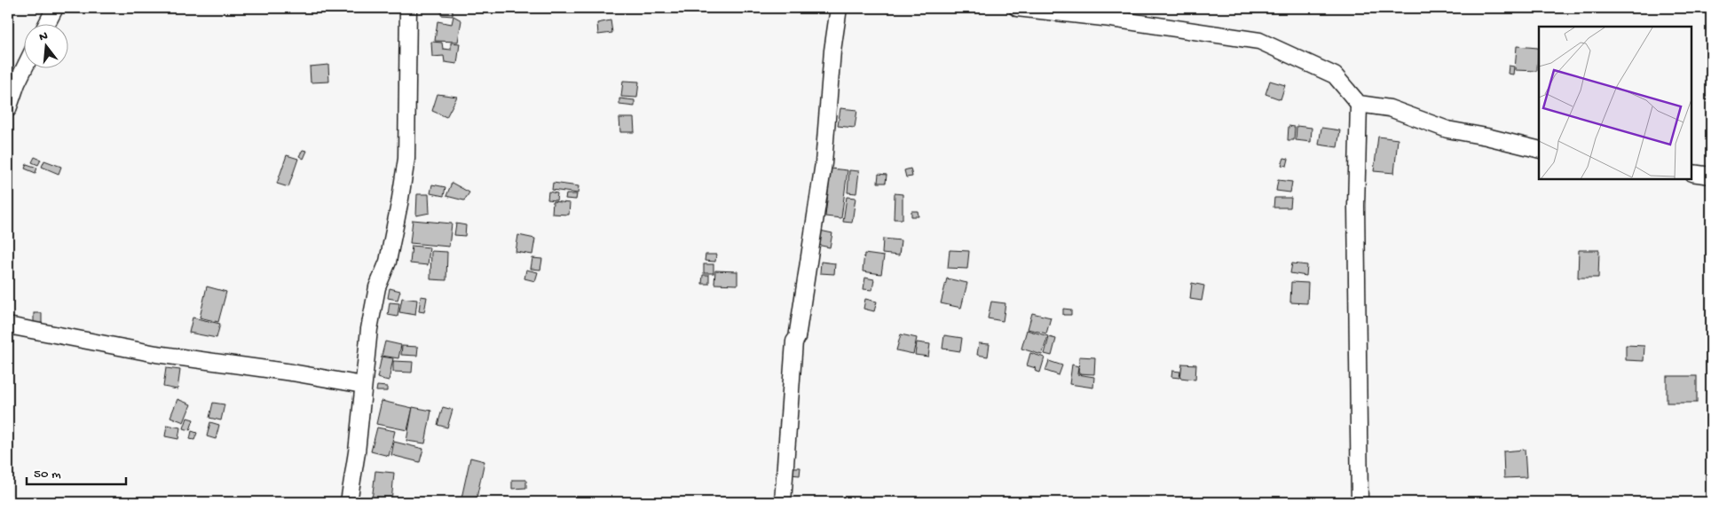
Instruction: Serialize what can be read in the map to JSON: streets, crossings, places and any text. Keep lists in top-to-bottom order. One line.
{"scale_bar":"50 m","north":"top"}
